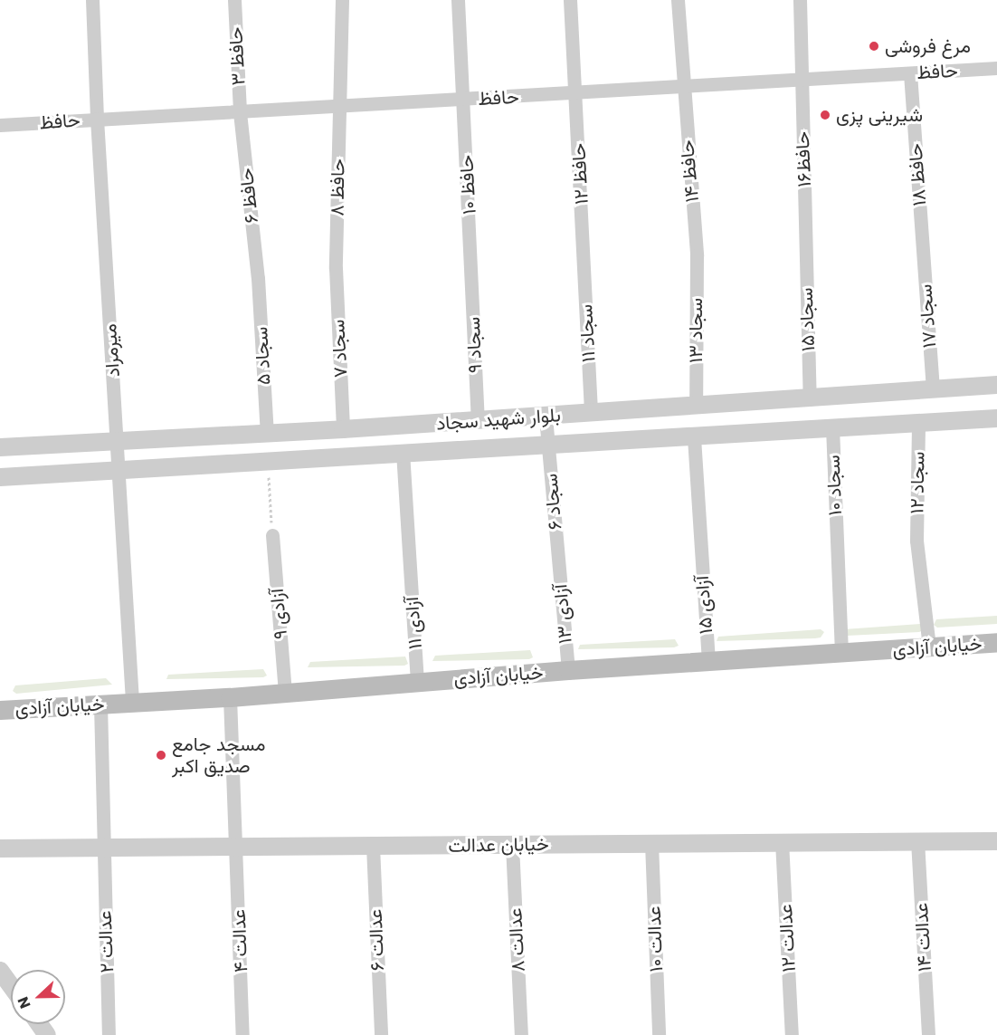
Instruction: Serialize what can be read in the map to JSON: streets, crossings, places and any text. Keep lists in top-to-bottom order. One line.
{"streets":{"main road":["خیابان آزادی"],"street":["حافظ ۳","حافظ","حافظ۱۶","حافظ ۱۴","حافظ ۱۲","حافظ ۱۸","حافظ ۱۰","حافظ ۸","حافظ ۶","سجاد ۱۷","سجاد ۱۵","سجاد ۱۳","سجاد ۱۱","سجاد ۹","سجاد ۷","میرمراد","سجاد ۵","بلوار شهید سجاد","سجاد ۱۲","سجاد ۱۰","سجاد ۶","آزادی ۱۵","آزادی ۹","آزادی ۱۳","آزادی ۱۱","خیابان عدالت","عدالت ۱۴","عدالت ۱۲","عدالت ۱۰","عدالت ۶","عدالت ۸","عدالت ۴","عدالت ۲"]},"crossings":[["حافظ ۳","حافظ"],["حافظ ۳","حافظ ۶"],["حافظ","حافظ۱۶"],["حافظ","حافظ ۱۴"],["حافظ","حافظ ۱۲"],["حافظ","حافظ ۱۸"],["حافظ","حافظ ۱۰"],["حافظ","حافظ ۸"],["حافظ","حافظ ۶"],["حافظ","میرمراد"],["حافظ۱۶","سجاد ۱۵"],["حافظ ۱۴","سجاد ۱۳"],["حافظ ۱۲","سجاد ۱۱"],["حافظ ۱۸","سجاد ۱۷"],["حافظ ۱۰","سجاد ۹"],["حافظ ۸","سجاد ۷"],["حافظ ۶","سجاد ۵"],["سجاد ۱۷","بلوار شهید سجاد"],["سجاد ۱۵","بلوار شهید سجاد"],["سجاد ۱۳","بلوار شهید سجاد"],["سجاد ۱۱","بلوار شهید سجاد"],["سجاد ۹","بلوار شهید سجاد"],["سجاد ۷","بلوار شهید سجاد"],["میرمراد","بلوار شهید سجاد"],["میرمراد","خیابان آزادی"],["سجاد ۵","بلوار شهید سجاد"],["بلوار شهید سجاد","سجاد ۱۲"],["بلوار شهید سجاد","سجاد ۱۰"],["بلوار شهید سجاد","سجاد ۶"],["بلوار شهید سجاد","آزادی ۱۵"],["بلوار شهید سجاد","آزادی ۱۱"],["سجاد ۱۲","خیابان آزادی"],["سجاد ۱۰","خیابان آزادی"],["سجاد ۶","آزادی ۱۳"],["آزادی ۱۵","خیابان آزادی"],["آزادی ۹","خیابان آزادی"],["آزادی ۱۳","خیابان آزادی"],["آزادی ۱۱","خیابان آزادی"],["خیابان آزادی","عدالت ۴"],["خیابان آزادی","عدالت ۲"],["خیابان عدالت","عدالت ۱۴"],["خیابان عدالت","عدالت ۱۲"],["خیابان عدالت","عدالت ۱۰"],["خیابان عدالت","عدالت ۶"],["خیابان عدالت","عدالت ۸"],["خیابان عدالت","عدالت ۴"],["خیابان عدالت","عدالت ۲"]],"places":["مرغ فروشی","شیرینی پزی","مسجد جامع صدیق اکبر"],"north":"left"}
